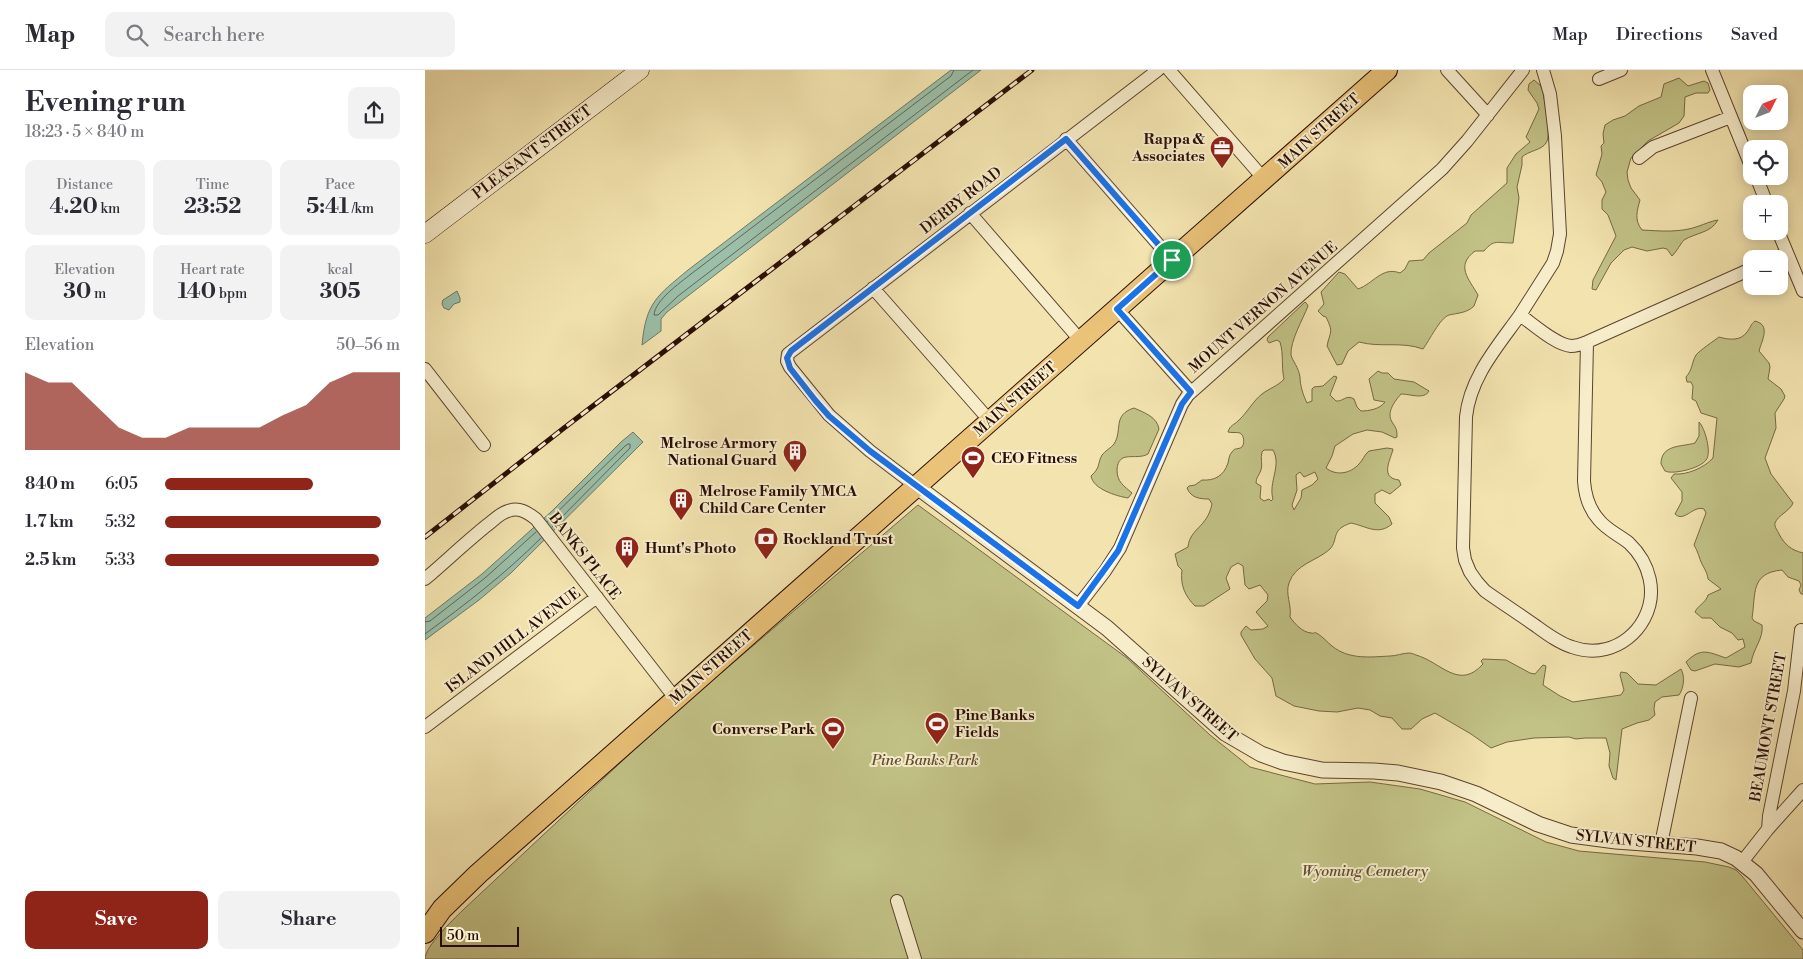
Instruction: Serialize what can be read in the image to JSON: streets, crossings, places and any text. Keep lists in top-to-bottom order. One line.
{"streets":{"main road":["MAIN STREET","PLEASANT STREET"],"street":["DERBY ROAD","MOUNT VERNON AVENUE","BANKS PLACE","ISLAND HILL AVENUE","SYLVAN STREET","BEAUMONT STREET"]},"crossings":[["MAIN STREET","BANKS PLACE"],["MAIN STREET","SYLVAN STREET"],["DERBY ROAD","SYLVAN STREET"],["MOUNT VERNON AVENUE","SYLVAN STREET"],["BANKS PLACE","ISLAND HILL AVENUE"]],"parks":["Pine Banks Park","Wyoming Cemetery"],"places":{"office":["Rappa & Associates"],"building":["Melrose Armory National Guard","Melrose Family YMCA Child Care Center","Hunt's Photo"],"sports":["CEO Fitness","Pine Banks Fields","Converse Park"],"bank":["Rockland Trust"]},"scale_bar":"50 m","north":"top right","page":{"header":"Map","search":"Search here","nav":["Map","Directions","Saved"],"heading":["Evening run","18:23 · 5 × 840 m"],"map_buttons":["+","−"],"stats":[["Distance","4.20 km"],["Time","23:52"],["Pace","5:41 /km"],["Elevation","30 m"],["Heart rate","140 bpm"],["kcal","305"]],"chart":["Elevation","50–56 m"],"list":[{"name":"840 m","note":"6:05"},{"name":"1.7 km","note":"5:32"},{"name":"2.5 km","note":"5:33"}],"buttons":["Save","Share"],"scale":"50 m"}}
